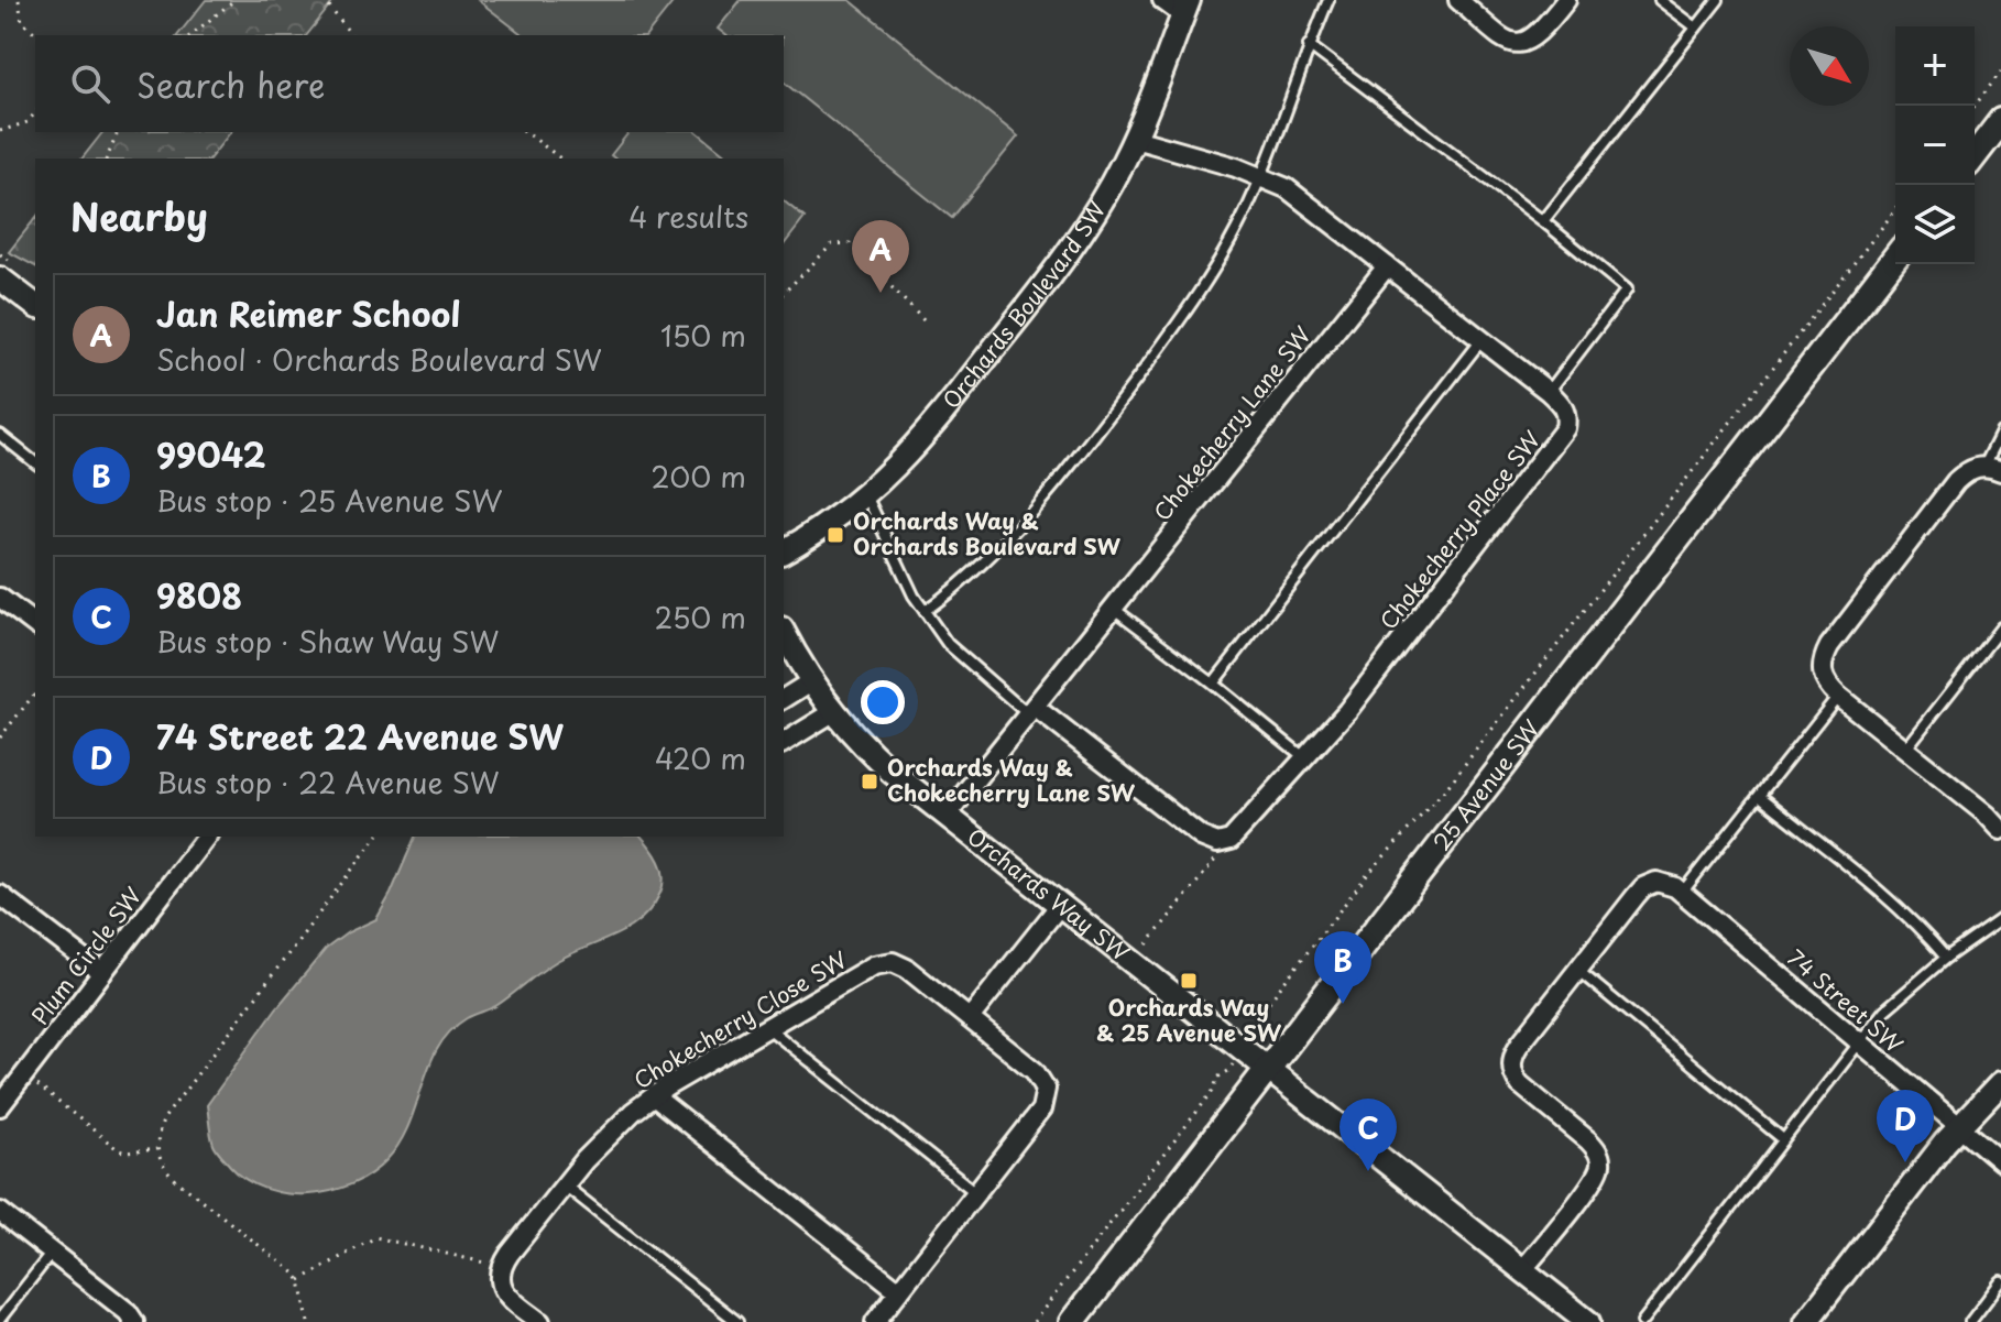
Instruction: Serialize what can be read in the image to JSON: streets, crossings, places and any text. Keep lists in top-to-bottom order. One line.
{"streets":{"main road":["25 Avenue SW"],"street":["Orchards Boulevard SW","Chokecherry Lane SW","Chokecherry Place SW","Orchards Way SW","Plum Circle SW","74 Street SW","Chokecherry Close SW"]},"crossings":[["Orchards Boulevard SW","Chokecherry Place SW"],["Chokecherry Lane SW","Chokecherry Place SW"],["Chokecherry Lane SW","Orchards Way SW"],["25 Avenue SW","Orchards Way SW"]],"places":{"transit":["Orchards Way & Orchards Boulevard SW","Orchards Way & Chokecherry Lane SW","Orchards Way & 25 Avenue SW"]},"north":"bottom right","page":{"map_buttons":["+","−"],"search":"Search here","heading":["Nearby","4 results"],"pins":["A","B","D","C"],"list":[{"mark":"A","name":"Jan Reimer School","note":"School · Orchards Boulevard SW","value":"150 m"},{"mark":"B","name":"99042","note":"Bus stop · 25 Avenue SW","value":"200 m"},{"mark":"C","name":"9808","note":"Bus stop · Shaw Way SW","value":"250 m"},{"mark":"D","name":"74 Street 22 Avenue SW","note":"Bus stop · 22 Avenue SW","value":"420 m"}]}}
